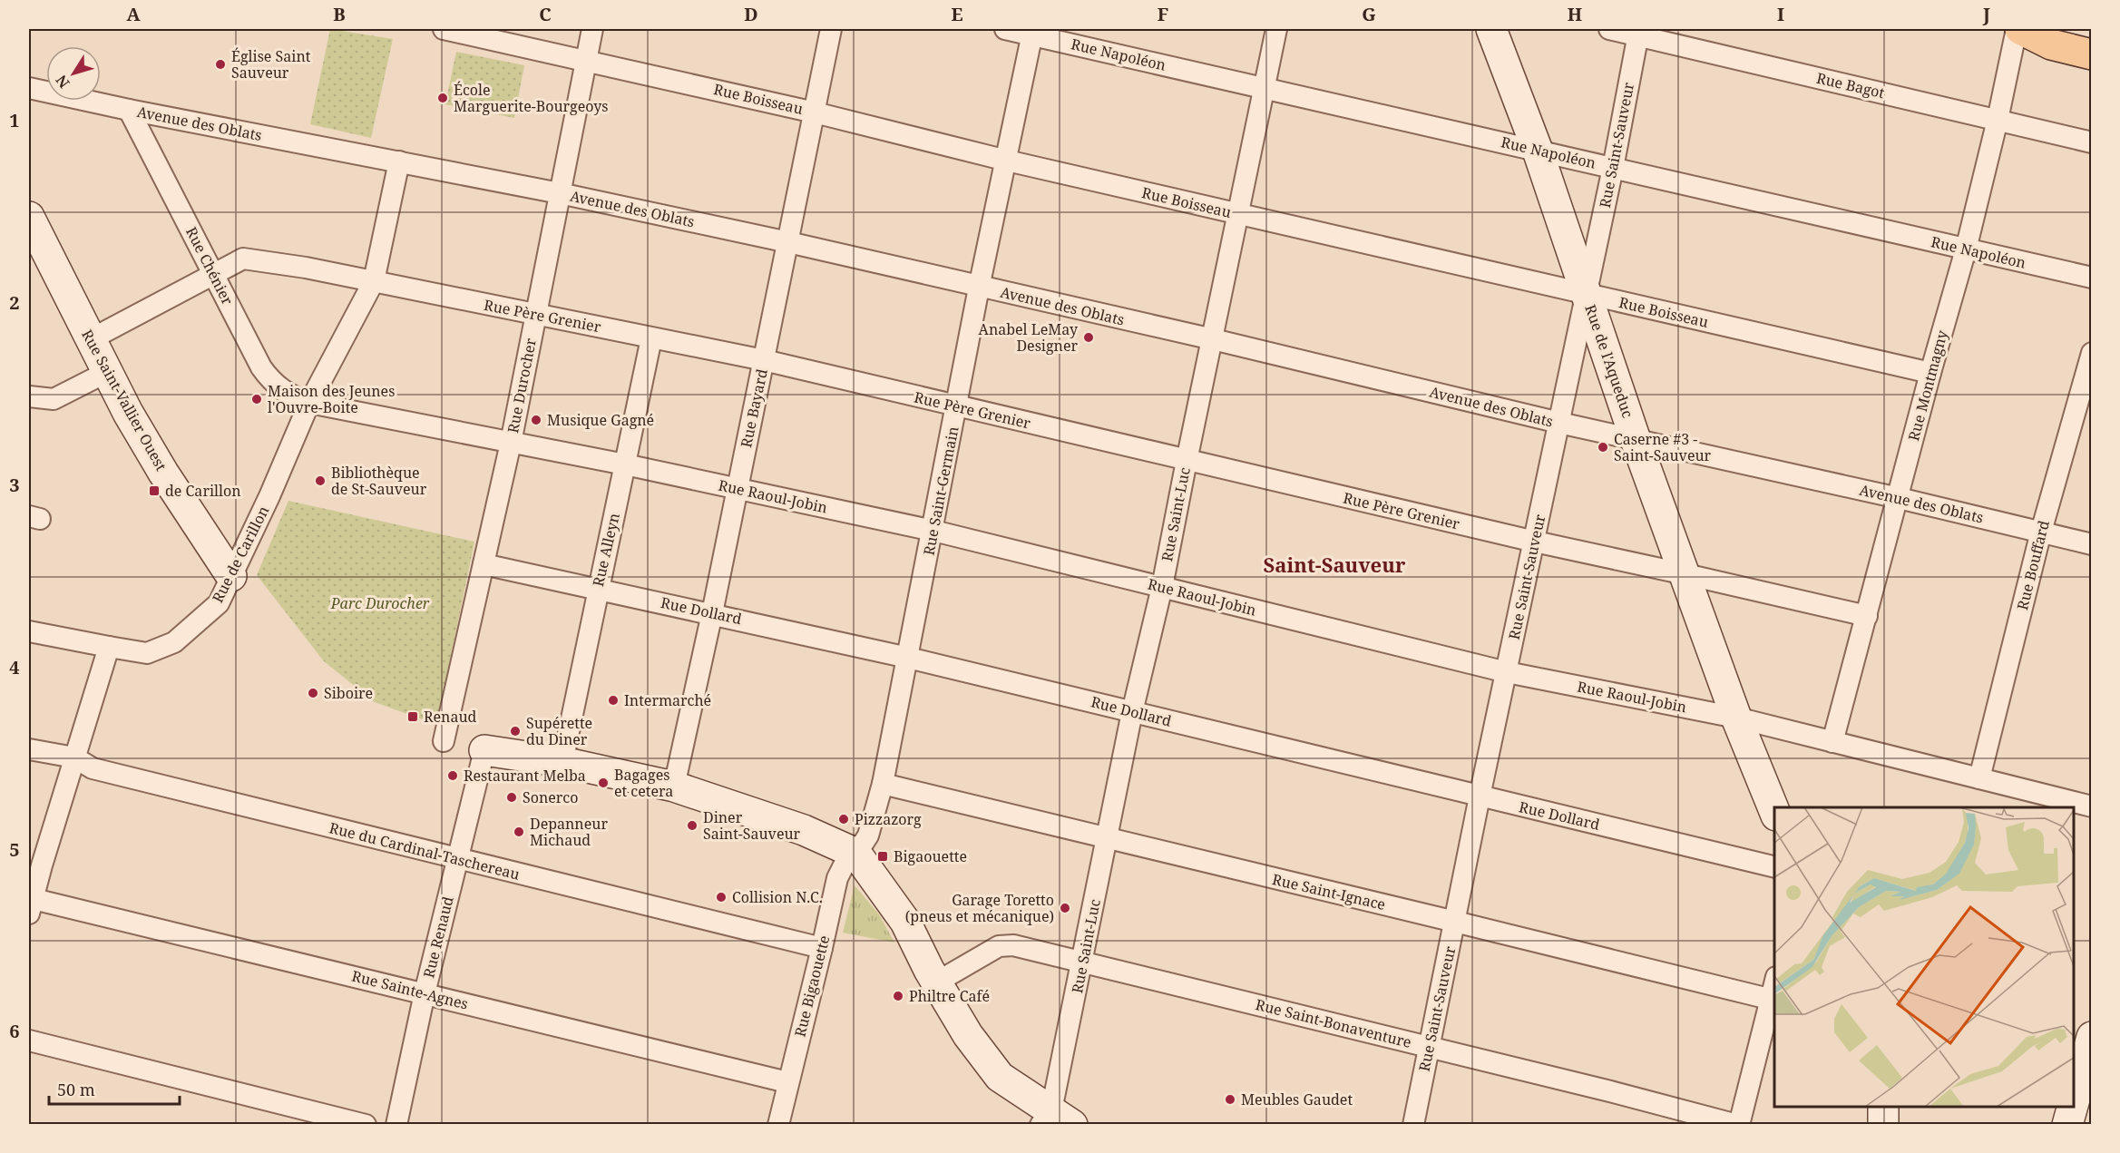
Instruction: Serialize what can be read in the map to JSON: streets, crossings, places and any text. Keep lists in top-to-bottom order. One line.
{"streets":{"street":["Rue Napoléon","Rue Bagot","Rue Boisseau","Avenue des Oblats","Rue Saint-Sauveur","Rue Chénier","Rue Père Grenier","Rue de l'Aqueduc","Rue Durocher","Rue Montmagny","Rue Saint-Vallier Ouest","Rue Bayard","Rue Saint-Germain","Rue Raoul-Jobin","Rue Saint-Luc","Rue Alleyn","Rue de Carillon","Rue Bouffard","Rue Dollard","Rue du Cardinal-Taschereau","Rue Saint-Ignace","Rue Renaud","Rue Bigaouette","Rue Sainte-Agnes","Rue Saint-Bonaventure"]},"crossings":[["Rue Napoléon","Rue Saint-Sauveur"],["Rue Napoléon","Rue de l'Aqueduc"],["Rue Napoléon","Rue Montmagny"],["Rue Napoléon","Rue Saint-Germain"],["Rue Napoléon","Rue Saint-Luc"],["Rue Bagot","Rue Saint-Sauveur"],["Rue Bagot","Rue Montmagny"],["Rue Boisseau","Rue Saint-Sauveur"],["Rue Boisseau","Rue de l'Aqueduc"],["Rue Boisseau","Rue Durocher"],["Rue Boisseau","Rue Montmagny"],["Rue Boisseau","Rue Bayard"],["Rue Boisseau","Rue Saint-Germain"],["Rue Boisseau","Rue Saint-Luc"],["Avenue des Oblats","Rue Saint-Sauveur"],["Avenue des Oblats","Rue Chénier"],["Avenue des Oblats","Rue de l'Aqueduc"],["Avenue des Oblats","Rue Durocher"],["Avenue des Oblats","Rue Montmagny"],["Avenue des Oblats","Rue Bayard"],["Avenue des Oblats","Rue Saint-Germain"],["Avenue des Oblats","Rue Saint-Luc"],["Avenue des Oblats","Rue de Carillon"],["Avenue des Oblats","Rue Bouffard"],["Rue Saint-Sauveur","Rue Père Grenier"],["Rue Saint-Sauveur","Rue de l'Aqueduc"],["Rue Saint-Sauveur","Rue Raoul-Jobin"],["Rue Saint-Sauveur","Rue Dollard"],["Rue Saint-Sauveur","Rue Saint-Ignace"],["Rue Saint-Sauveur","Rue Saint-Bonaventure"],["Rue Chénier","Rue Père Grenier"],["Rue Chénier","Rue Raoul-Jobin"],["Rue Chénier","Rue de Carillon"],["Rue Père Grenier","Rue de l'Aqueduc"],["Rue Père Grenier","Rue Durocher"],["Rue Père Grenier","Rue Montmagny"],["Rue Père Grenier","Rue Saint-Vallier Ouest"],["Rue Père Grenier","Rue Bayard"],["Rue Père Grenier","Rue Saint-Germain"],["Rue Père Grenier","Rue Saint-Luc"],["Rue Père Grenier","Rue Alleyn"],["Rue Père Grenier","Rue de Carillon"],["Rue de l'Aqueduc","Rue Raoul-Jobin"],["Rue Durocher","Rue Raoul-Jobin"],["Rue Durocher","Rue Dollard"],["Rue Montmagny","Rue Raoul-Jobin"],["Rue Saint-Vallier Ouest","Rue de Carillon"],["Rue Bayard","Rue Raoul-Jobin"],["Rue Bayard","Rue Dollard"],["Rue Saint-Germain","Rue Raoul-Jobin"],["Rue Saint-Germain","Rue Dollard"],["Rue Saint-Germain","Rue Saint-Ignace"],["Rue Saint-Germain","Rue Bigaouette"],["Rue Raoul-Jobin","Rue Saint-Luc"],["Rue Raoul-Jobin","Rue Alleyn"],["Rue Raoul-Jobin","Rue de Carillon"],["Rue Raoul-Jobin","Rue Bouffard"],["Rue Saint-Luc","Rue Dollard"],["Rue Saint-Luc","Rue Saint-Ignace"],["Rue Saint-Luc","Rue Saint-Bonaventure"],["Rue Alleyn","Rue Dollard"],["Rue du Cardinal-Taschereau","Rue Renaud"],["Rue du Cardinal-Taschereau","Rue Bigaouette"],["Rue Renaud","Rue Sainte-Agnes"],["Rue Bigaouette","Rue Sainte-Agnes"]],"districts":["Saint-Sauveur"],"parks":["Parc Durocher"],"places":{"other":["Église Saint Sauveur","École Marguerite-Bourgeoys","Anabel LeMay Designer","Maison des Jeunes l'Ouvre-Boite","Musique Gagné","Caserne #3 - Saint-Sauveur","Bibliothèque de St-Sauveur","Siboire","Intermarché","Supérette du Diner","Restaurant Melba","Bagages et cetera","Sonerco","Pizzazorg","Diner Saint-Sauveur","Depanneur Michaud","Collision N.C.","Garage Toretto (pneus et mécanique)","Philtre Café","Meubles Gaudet"],"transit":["de Carillon","Renaud","Bigaouette"]},"scale_bar":"50 m","north":"bottom left","grid":{"columns":["A","B","C","D","E","F","G","H","I","J"],"rows":["1","2","3","4","5","6"]}}
